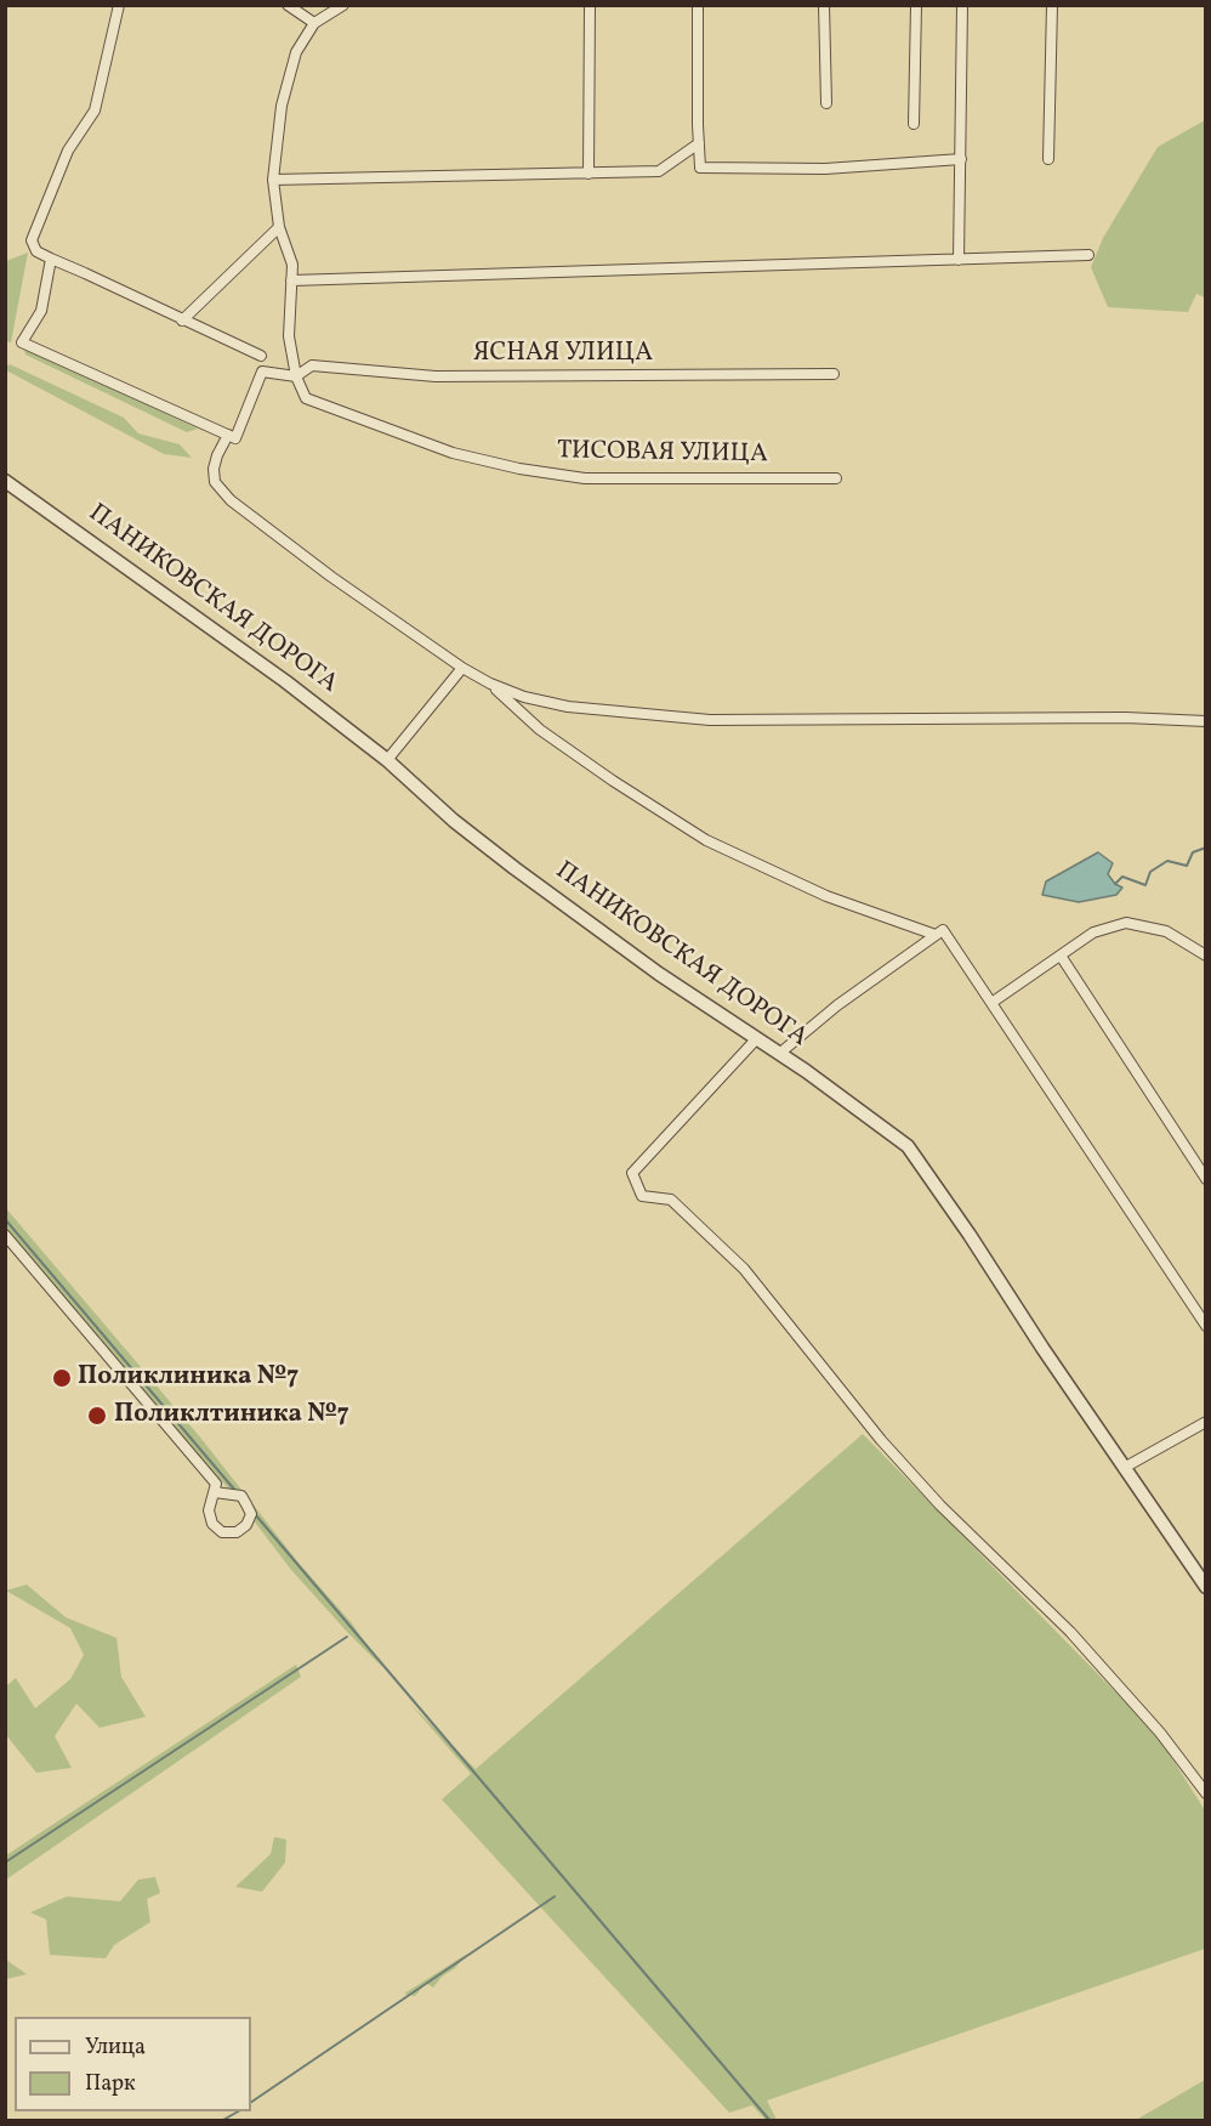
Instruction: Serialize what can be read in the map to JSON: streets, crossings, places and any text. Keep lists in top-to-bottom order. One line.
{"streets":{"street":["ЯСНАЯ УЛИЦА","ТИСОВАЯ УЛИЦА","ПАНИКОВСКАЯ ДОРОГА"]},"crossings":[["ЯСНАЯ УЛИЦА","ТИСОВАЯ УЛИЦА"]],"places":["Поликлиника №7","Поликлтиника №7"],"legend":["Улица","Парк"]}
